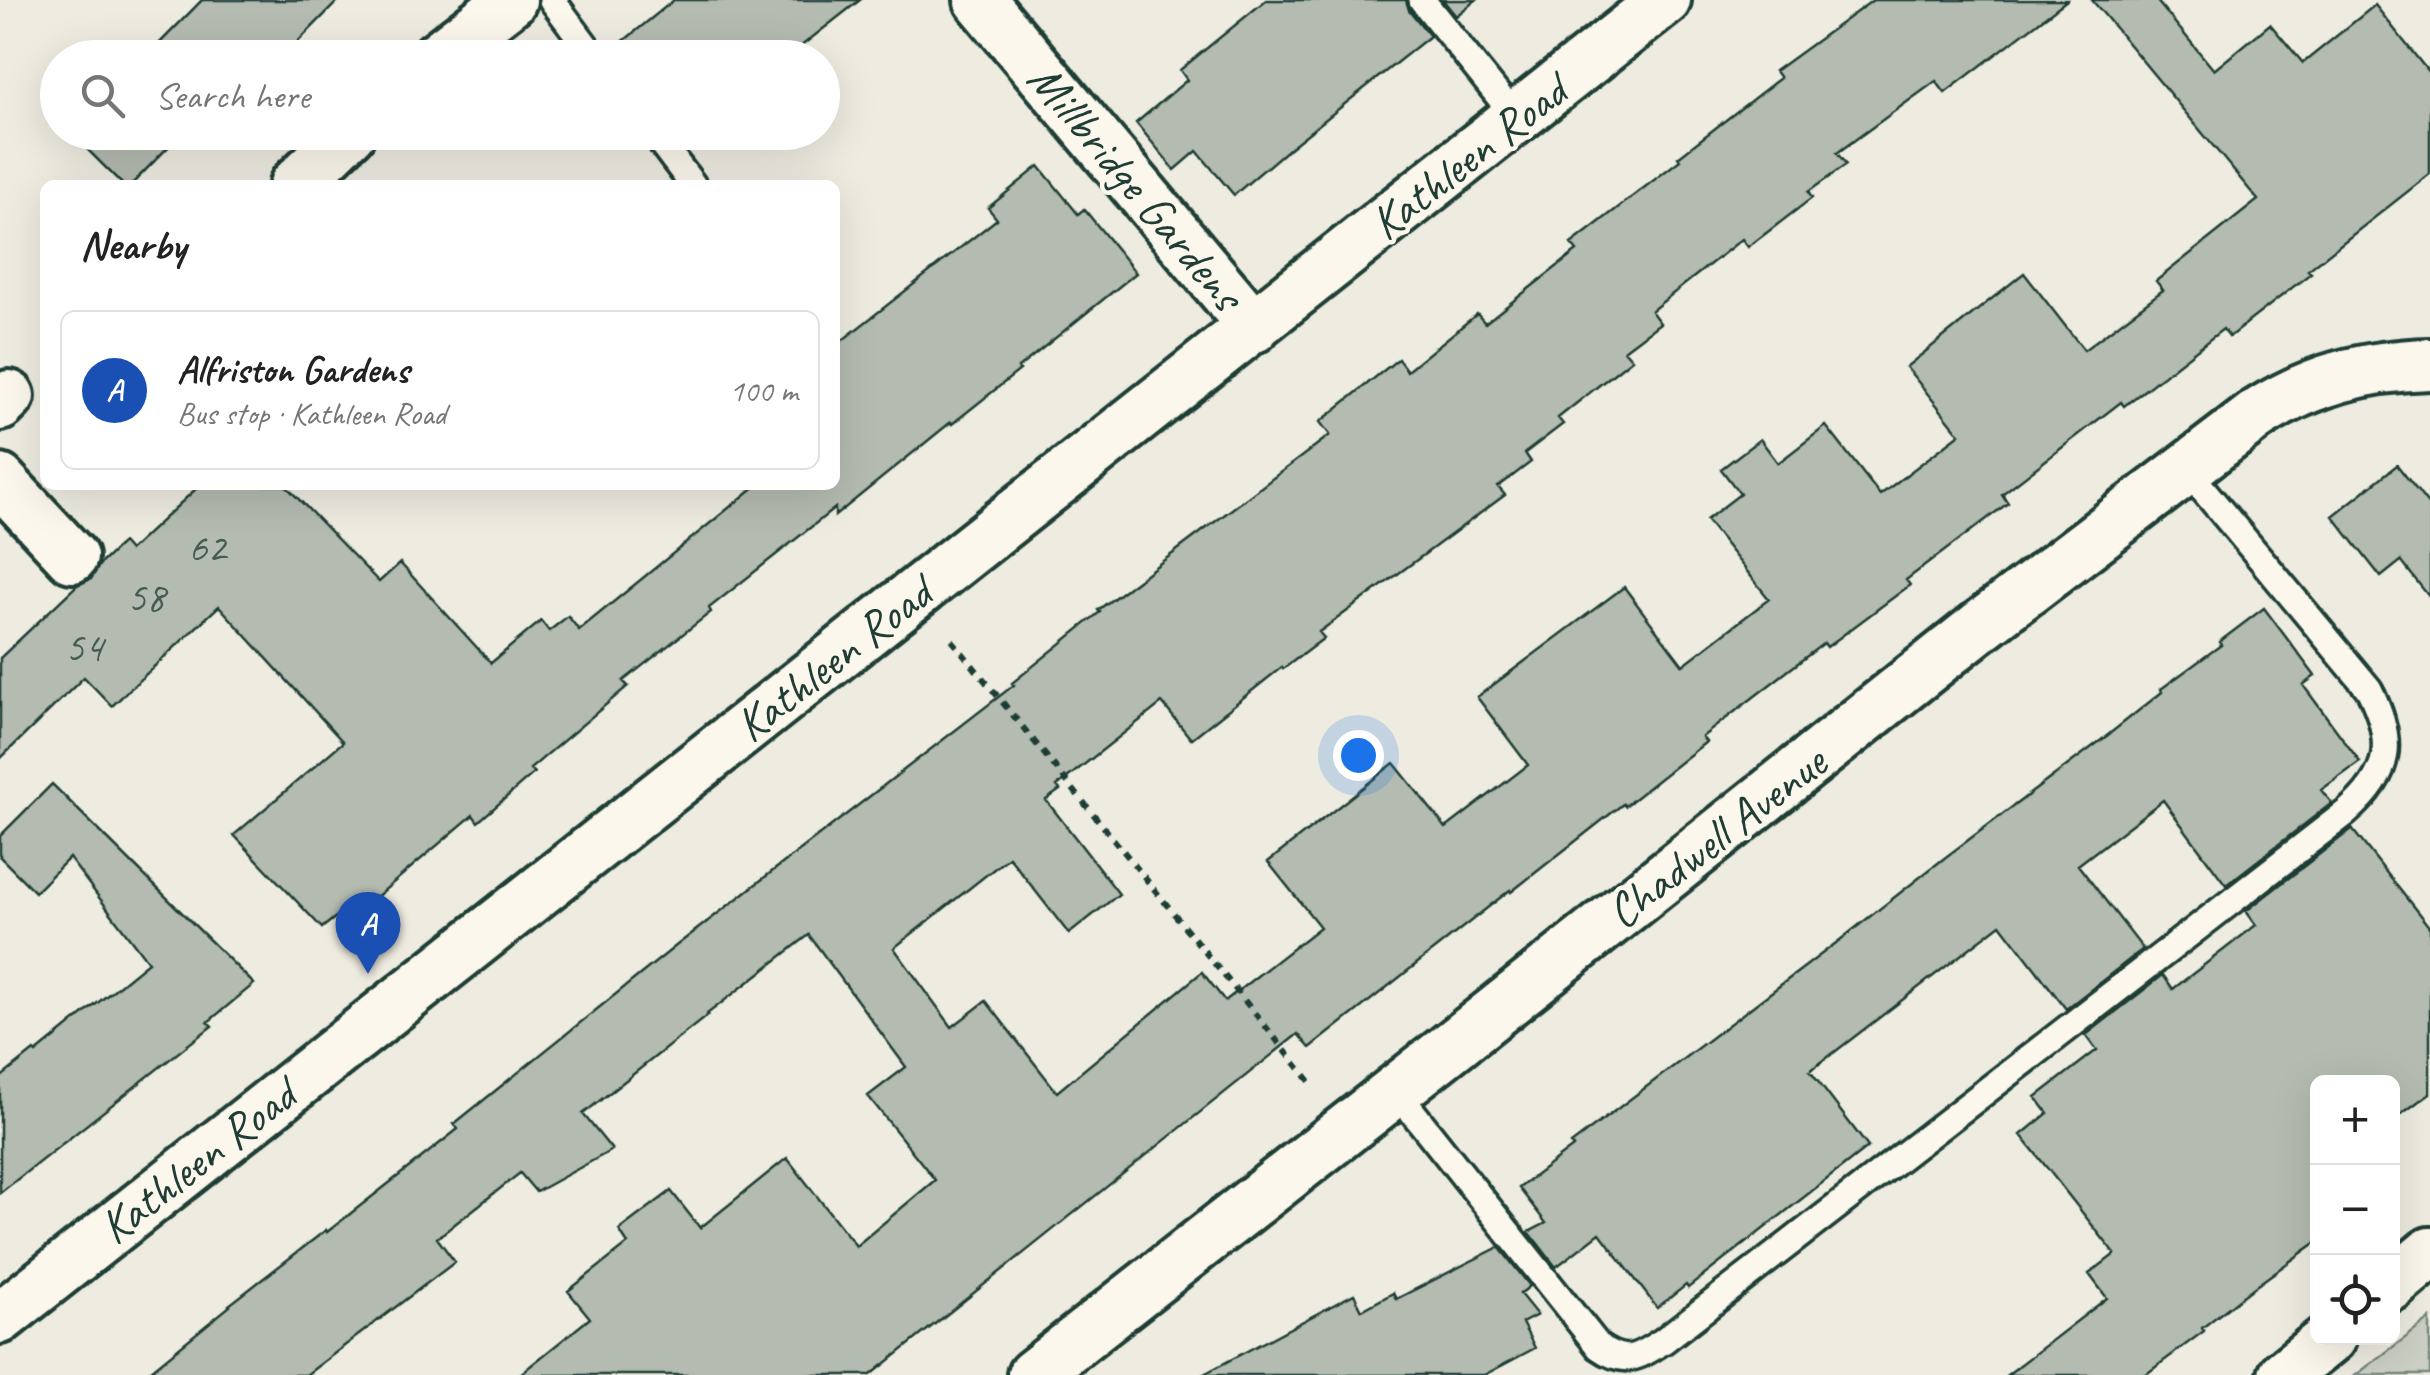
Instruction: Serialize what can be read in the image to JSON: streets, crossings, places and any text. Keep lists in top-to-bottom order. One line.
{"streets":{"street":["Kathleen Road","Millbridge Gardens","Chadwell Avenue"]},"crossings":[["Kathleen Road","Millbridge Gardens"]],"house_numbers":["62","58","54"],"page":{"search":"Search here","heading":"Nearby","list":[{"mark":"A","name":"Alfriston Gardens","note":"Bus stop · Kathleen Road","value":"100 m"}],"pins":"A","map_buttons":["+","−"]}}
